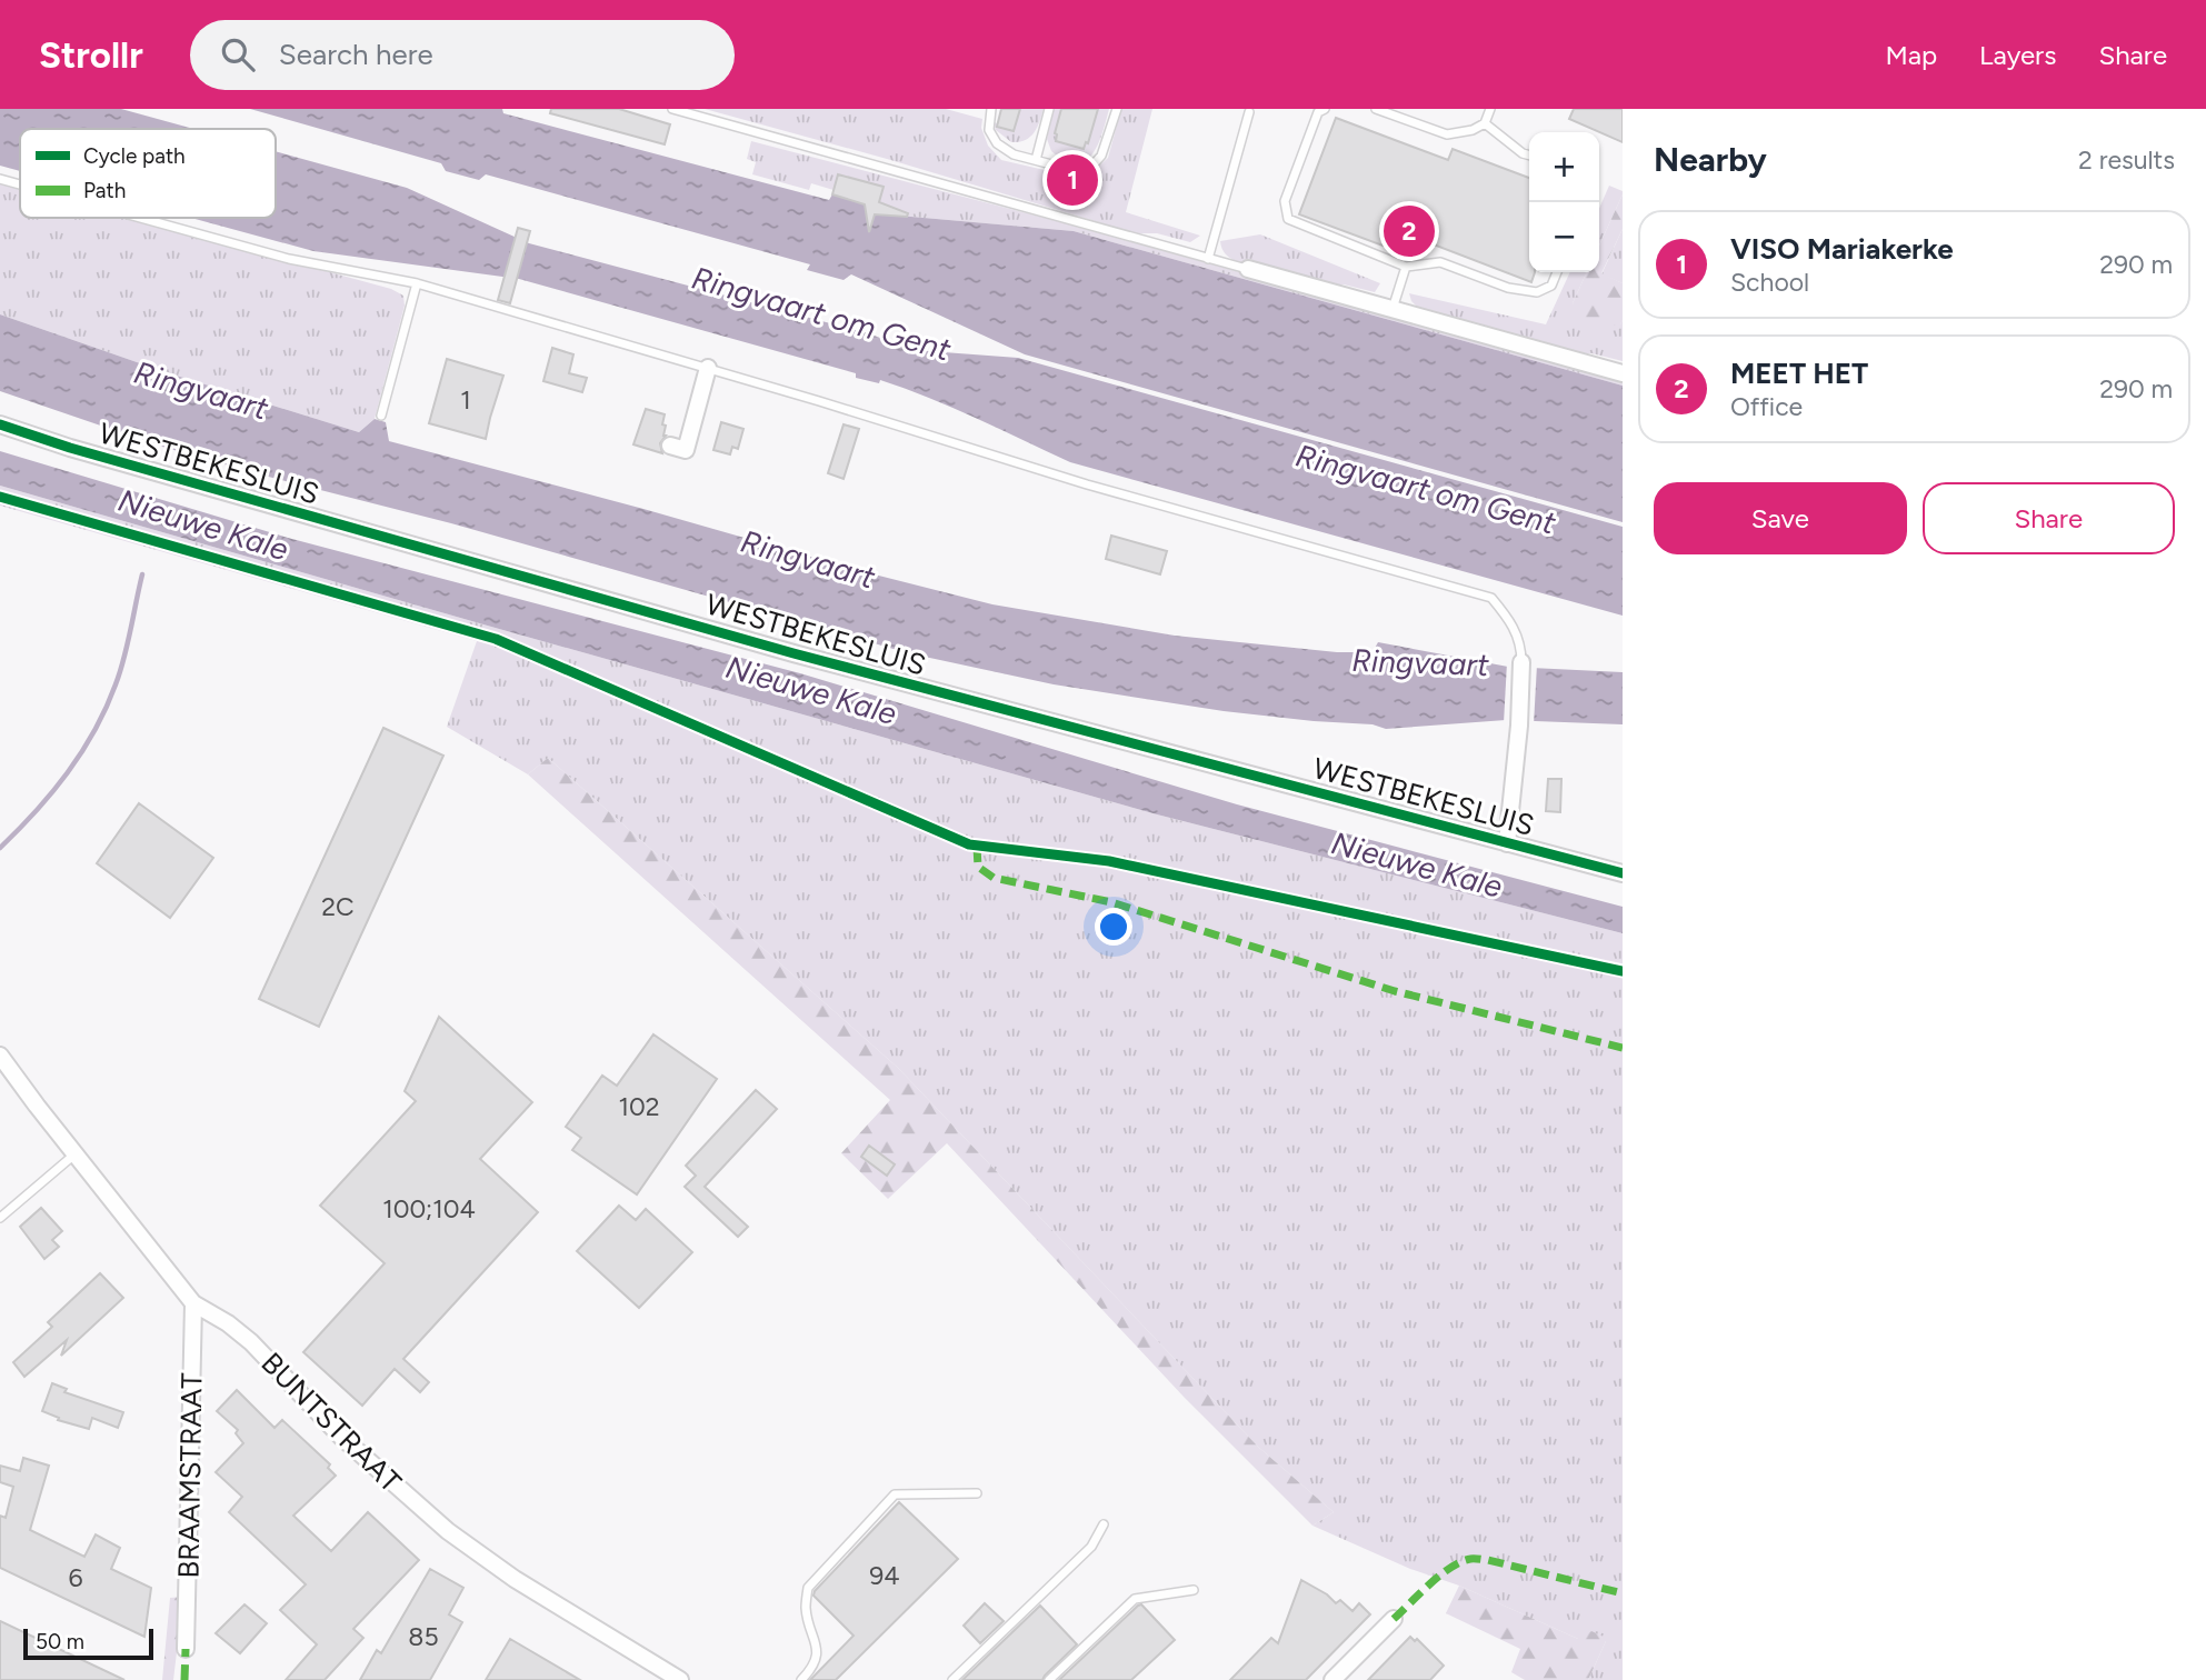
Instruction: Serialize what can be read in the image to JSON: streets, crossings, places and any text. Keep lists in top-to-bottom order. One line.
{"streets":{"street":["WESTBEKESLUIS","BUNTSTRAAT","BRAAMSTRAAT"]},"crossings":[["BUNTSTRAAT","BRAAMSTRAAT"]],"water":["Ringvaart om Gent","Ringvaart","Nieuwe Kale"],"house_numbers":["1","2C","102","100;104","94","6","85"],"legend":["Cycle path","Path"],"scale_bar":"50 m","page":{"header":"Strollr","search":"Search here","nav":["Map","Layers","Share"],"heading":["Nearby","2 results"],"map_buttons":["+","−"],"pins":["1","2"],"list":[{"mark":"1","name":"VISO Mariakerke","note":"School","value":"290 m"},{"mark":"2","name":"MEET HET","note":"Office","value":"290 m"}],"buttons":["Save","Share"],"scale":"50 m"}}
